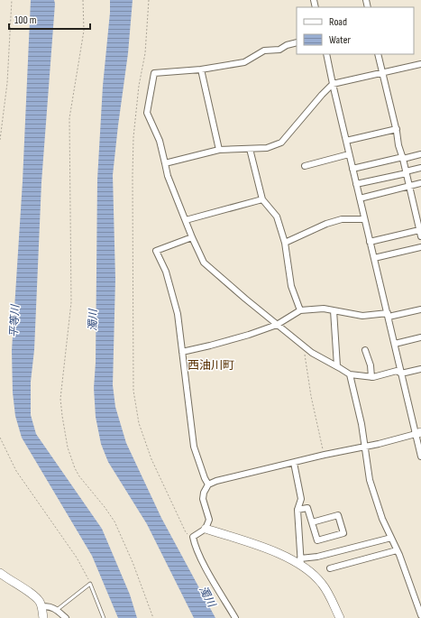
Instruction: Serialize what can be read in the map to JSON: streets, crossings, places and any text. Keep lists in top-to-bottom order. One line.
{"districts":["西油川町"],"water":["濁川","平等川"],"legend":["Road","Water"],"scale_bar":"100 m"}
